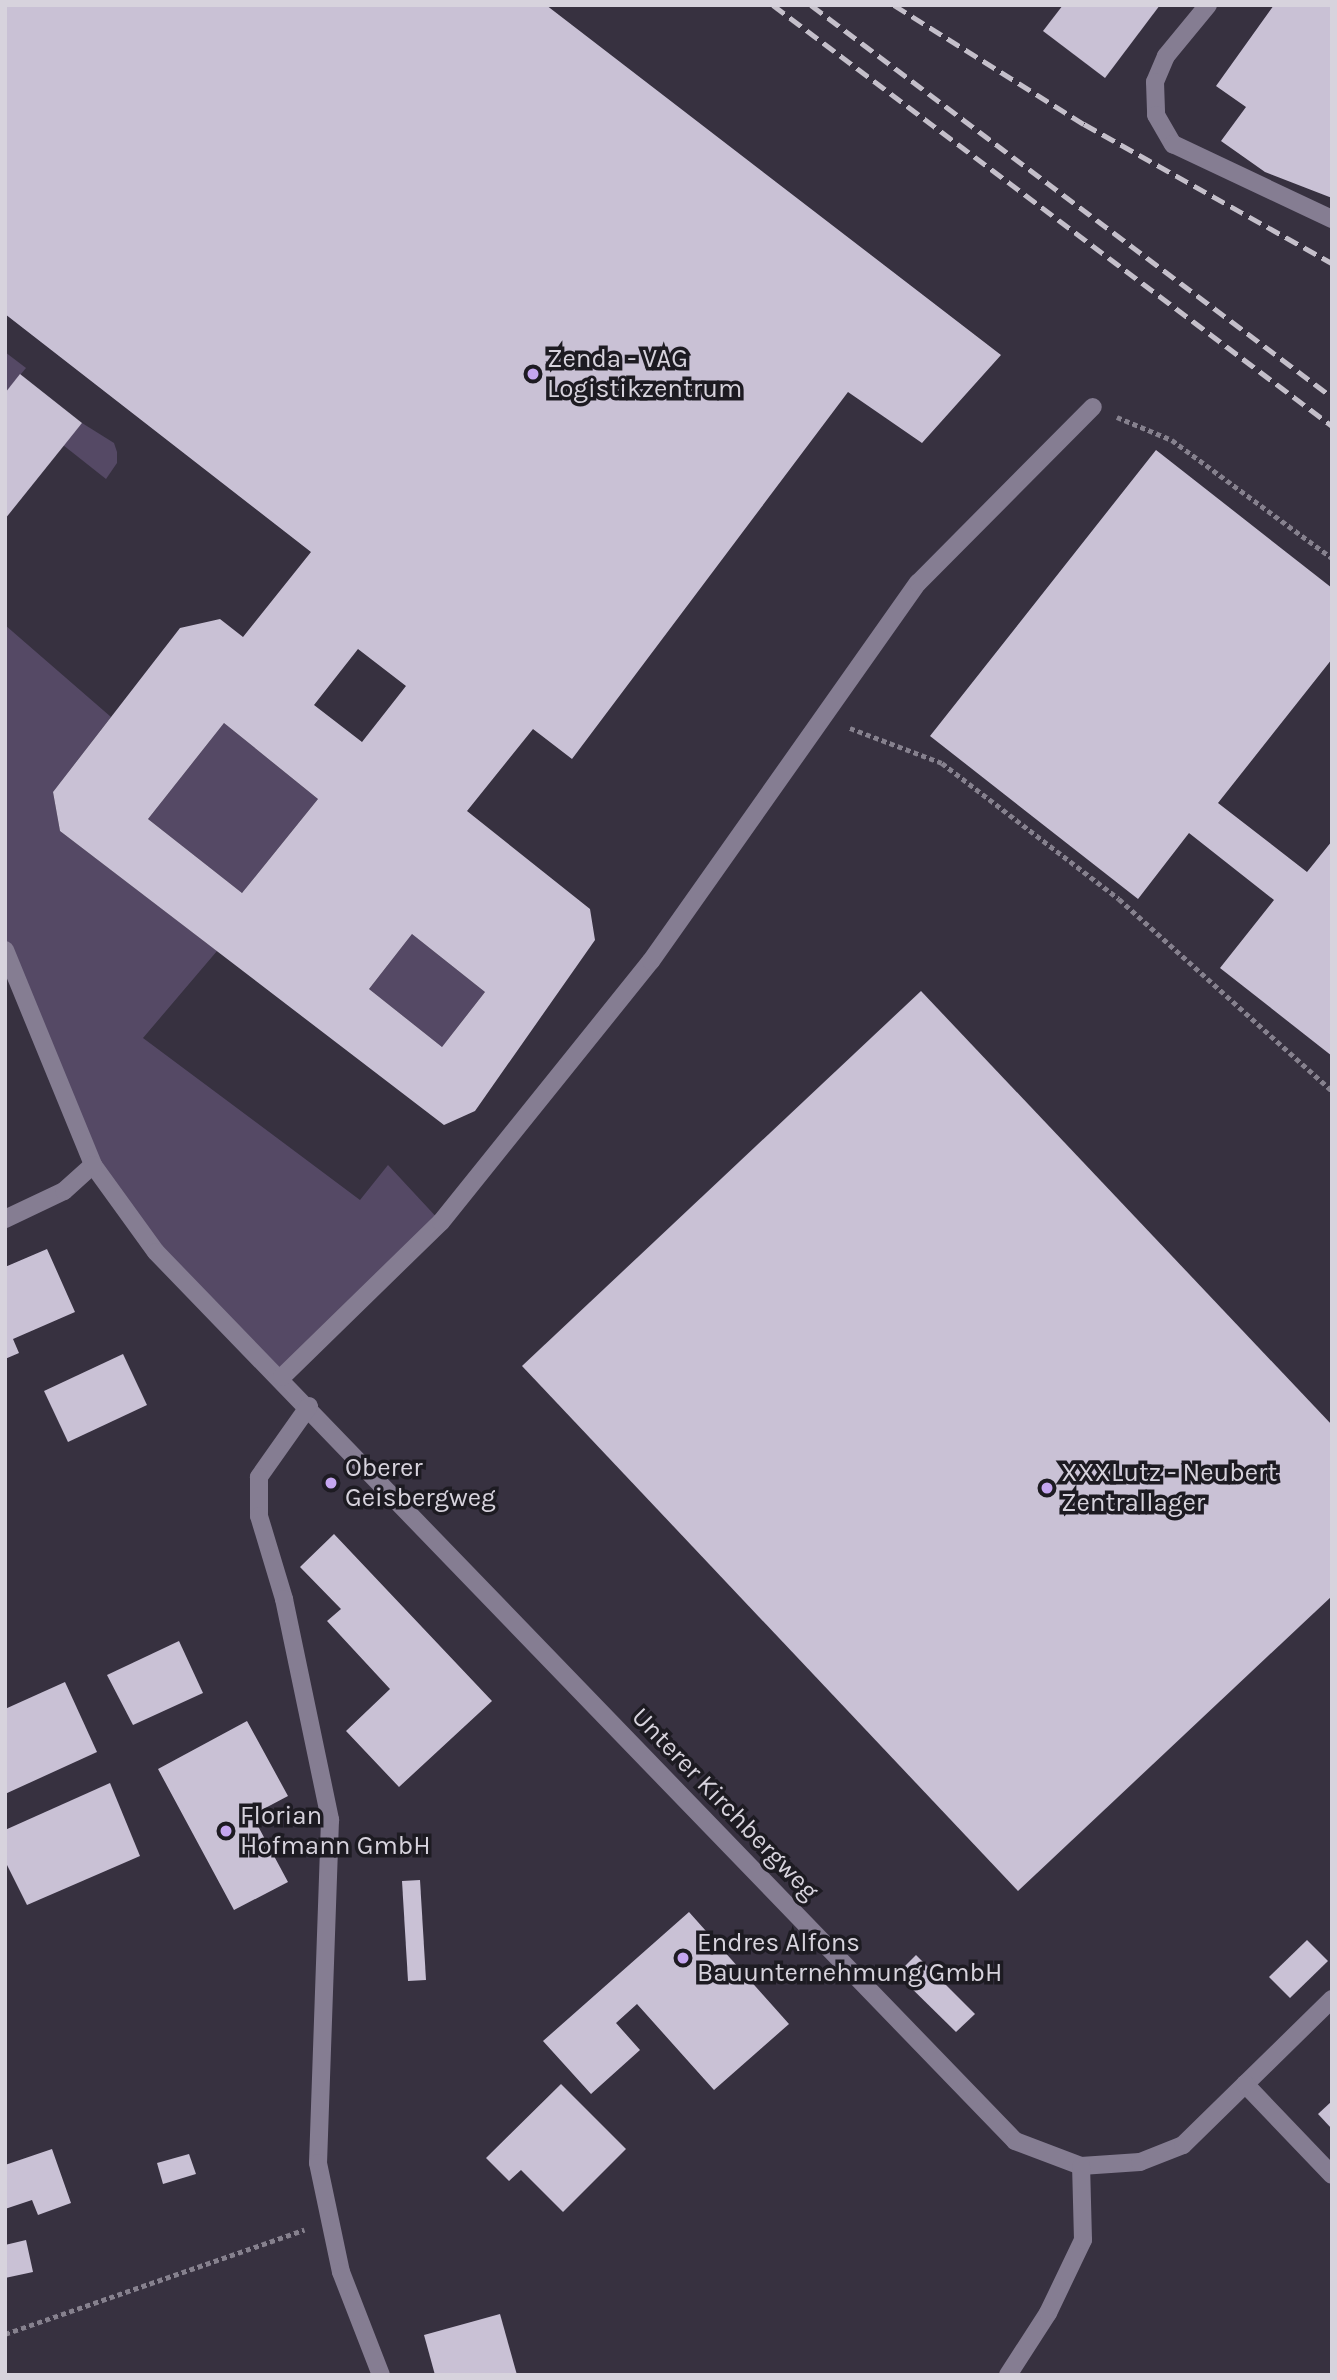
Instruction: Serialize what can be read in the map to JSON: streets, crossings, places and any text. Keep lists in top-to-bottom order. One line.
{"streets":{"street":["Unterer Kirchbergweg"]},"places":["Zenda - VAG Logistikzentrum","Oberer Geisbergweg","XXXLutz - Neubert Zentrallager","Florian Hofmann GmbH","Endres Alfons Bauunternehmung GmbH"]}
